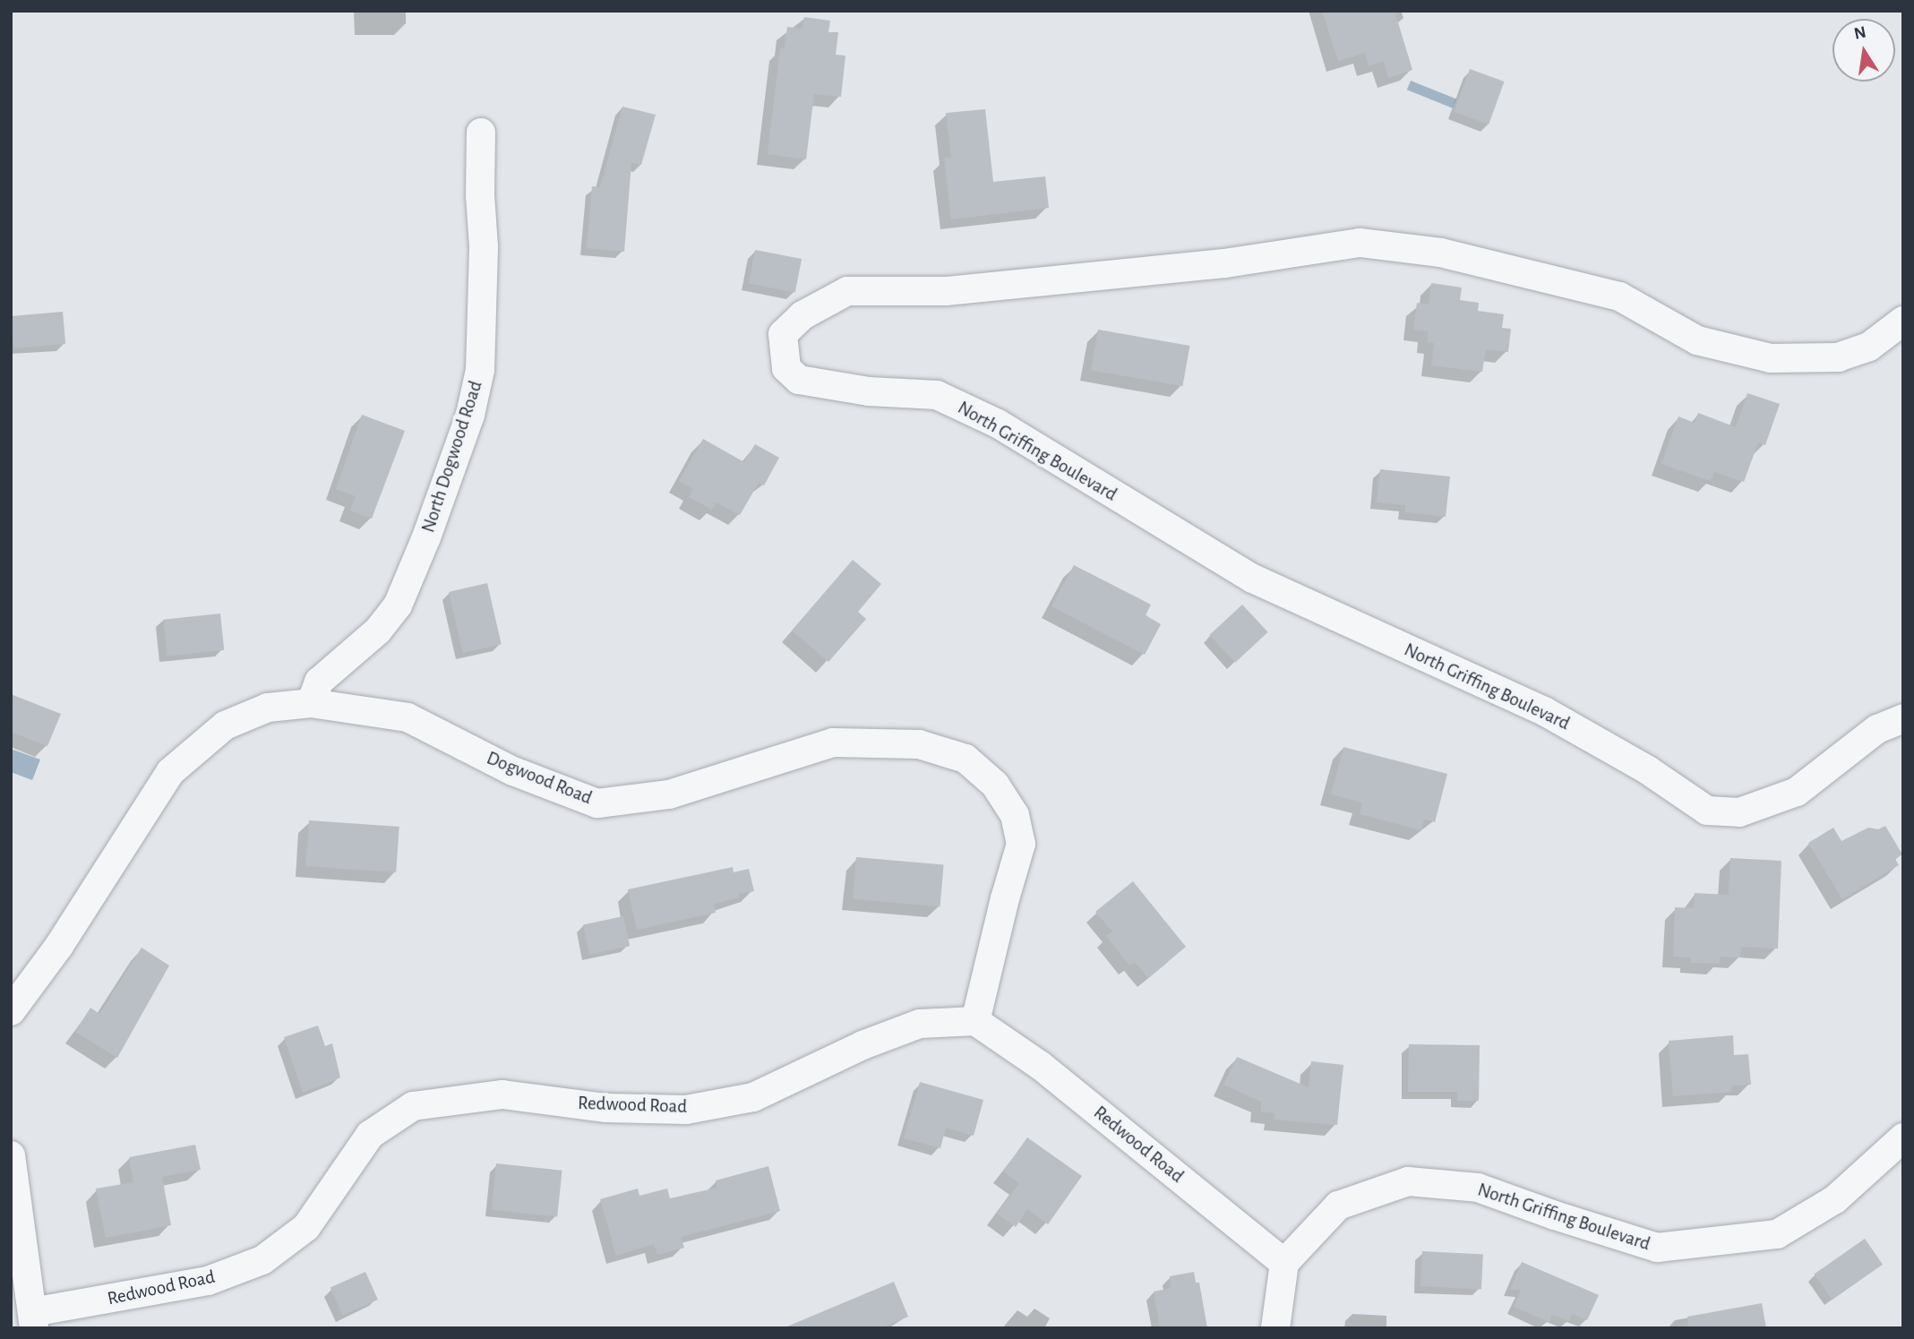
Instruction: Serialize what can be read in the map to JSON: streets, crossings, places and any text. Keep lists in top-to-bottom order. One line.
{"streets":{"street":["North Griffing Boulevard","North Dogwood Road","Dogwood Road","Redwood Road"]},"crossings":[["North Griffing Boulevard","Redwood Road"],["North Dogwood Road","Dogwood Road"],["Dogwood Road","Redwood Road"]],"north":"top"}
